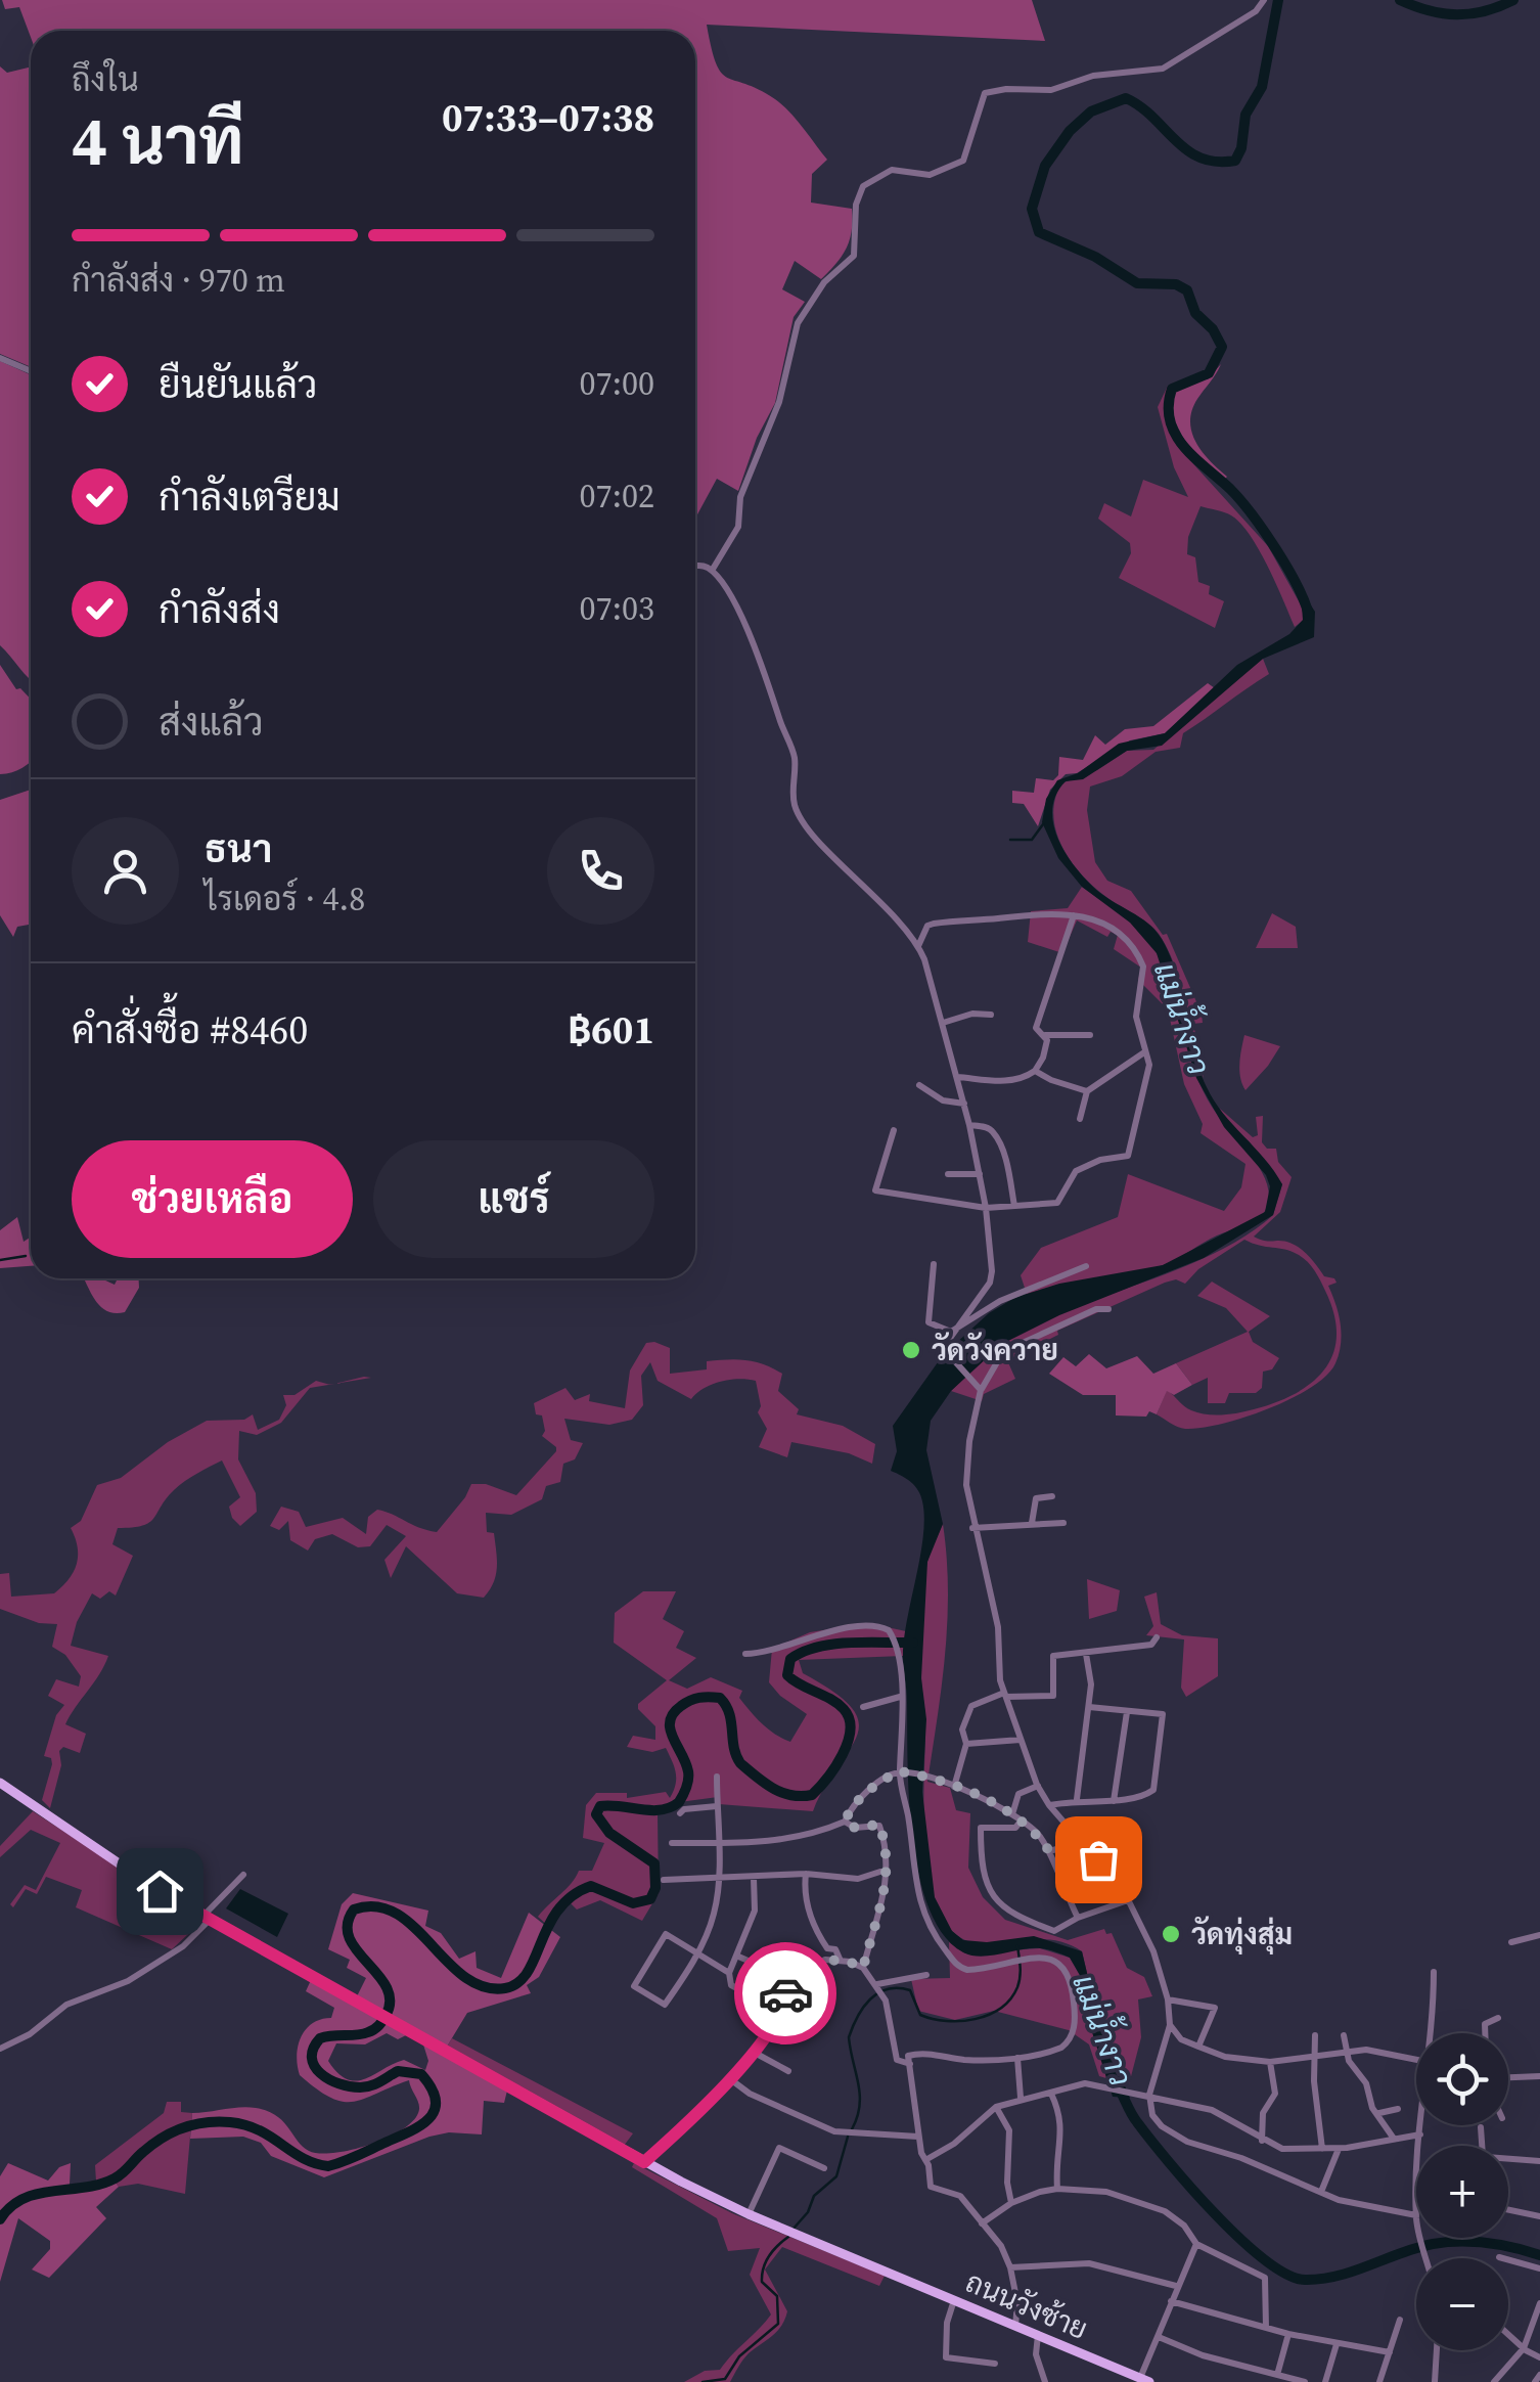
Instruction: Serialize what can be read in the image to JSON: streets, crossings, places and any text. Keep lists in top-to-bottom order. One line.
{"streets":{"main road":["ถนนวังซ้าย"]},"water":["แม่น้ำงาว"],"places":["วัดวังควาย","วัดทุ่งสุ่ม"],"page":{"heading":["4 นาที","ถึงใน","07:33–07:38"],"panel":["ธนา","ไรเดอร์ · 4.8","คำสั่งซื้อ #8460","฿601"],"bar":"กำลังส่ง · 970 m","list":[["ยืนยันแล้ว","07:00"],["กำลังเตรียม","07:02"],["กำลังส่ง","07:03"],"ส่งแล้ว"],"buttons":["ช่วยเหลือ","แชร์"],"map_buttons":["+","−"]}}
